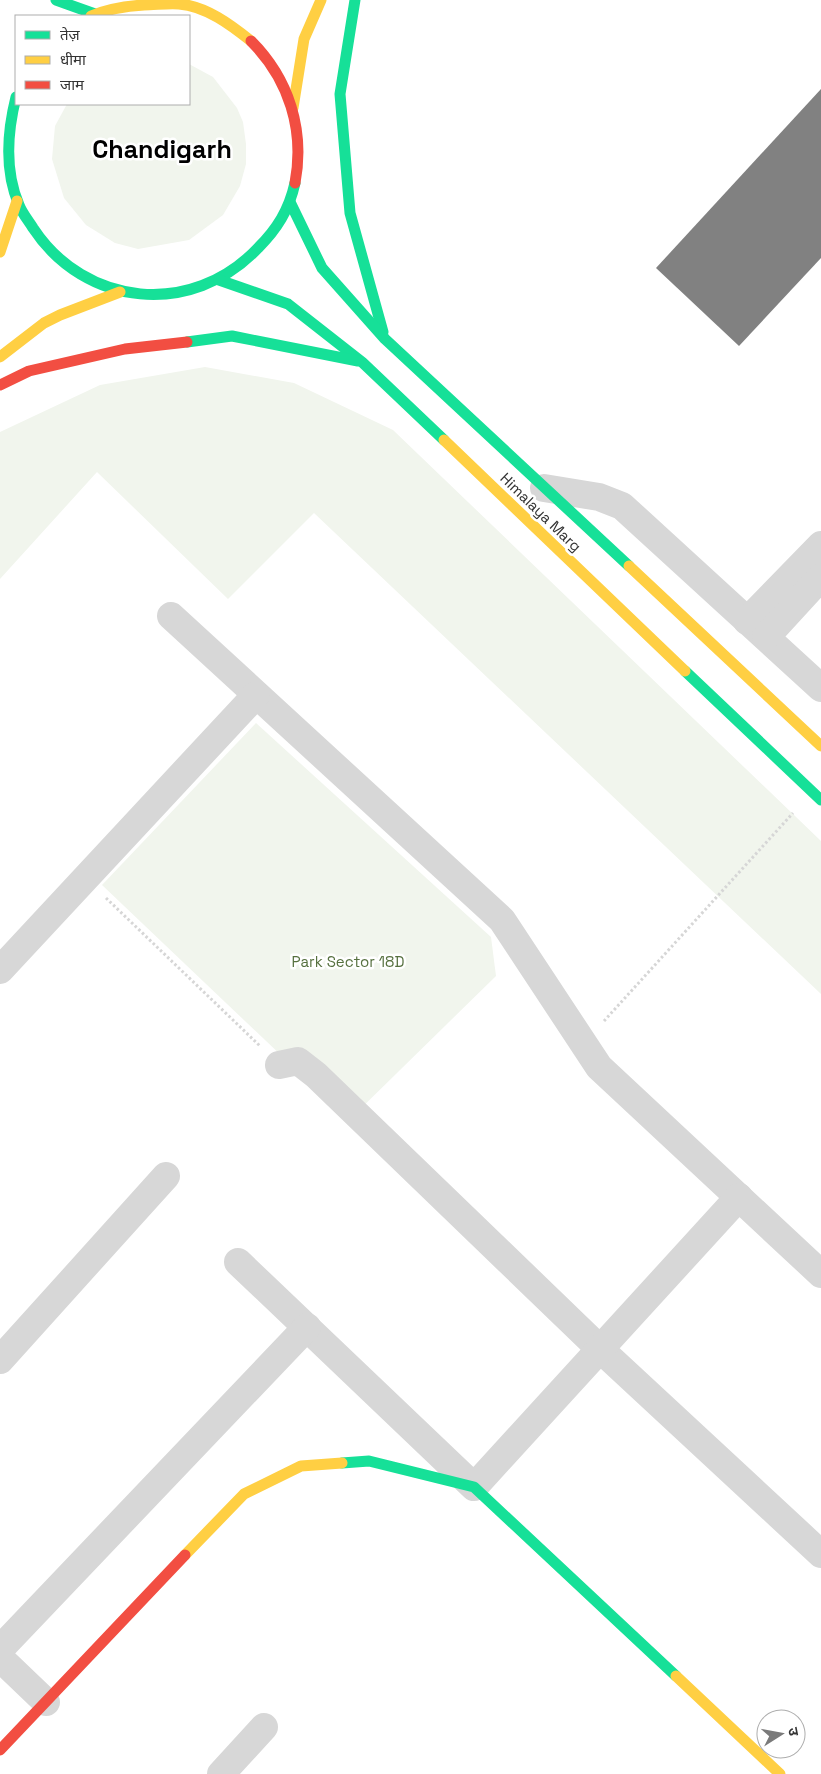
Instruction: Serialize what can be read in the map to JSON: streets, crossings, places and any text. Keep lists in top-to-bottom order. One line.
{"streets":{"main road":["Himalaya Marg"]},"districts":["Chandigarh"],"parks":["Park Sector 18D"],"legend":["तेज़","धीमा","जाम"],"north":"right"}
